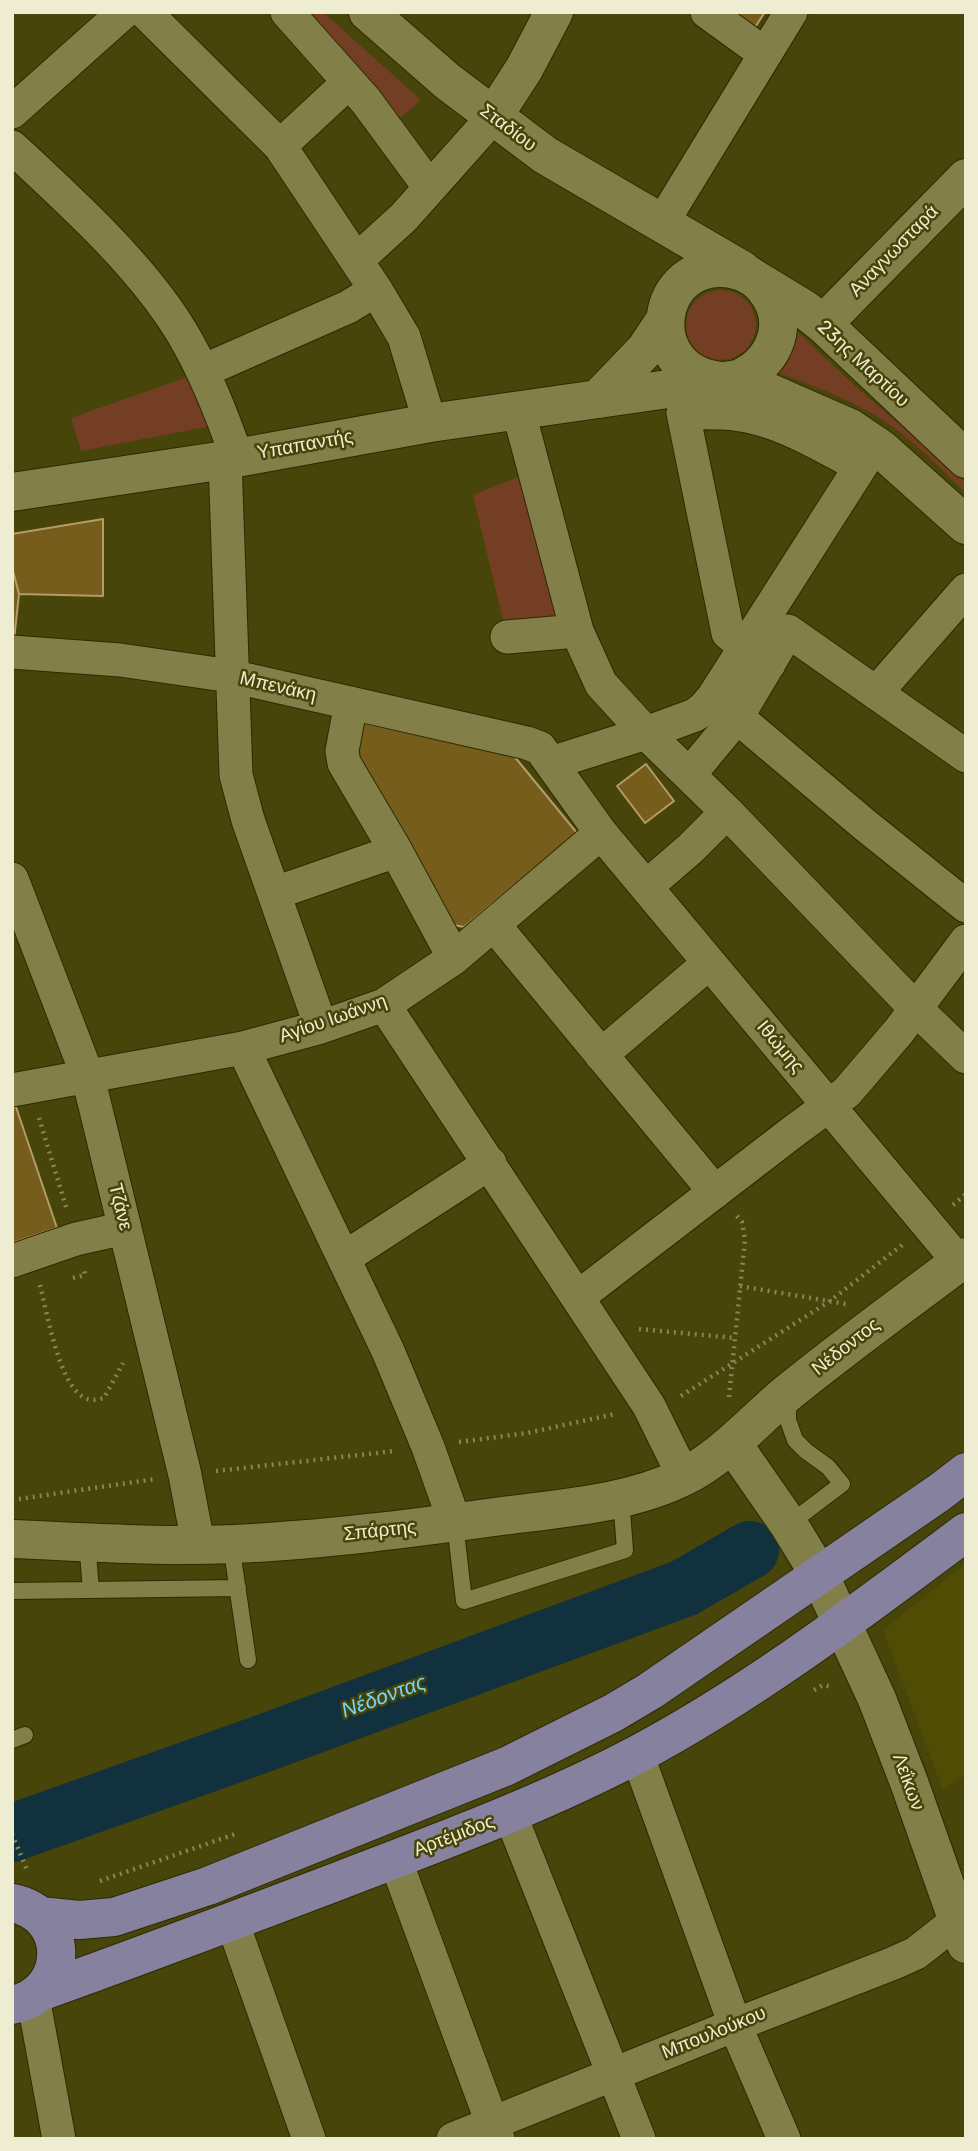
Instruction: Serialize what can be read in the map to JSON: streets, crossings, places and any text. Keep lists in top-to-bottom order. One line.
{"streets":{"main road":["Σταδίου","Αναγνωσταρά","23ης Μαρτίου","Υπαπαντής","Νέδοντος","Σπάρτης","Λεΐκων","Αρτέμιδος"],"street":["Μπενάκη","Αγίου Ιωάννη","Ιθώμης","Τζάνε","Μπουλούκου"]},"crossings":[["Σταδίου","23ης Μαρτίου"],["Αναγνωσταρά","23ης Μαρτίου"],["23ης Μαρτίου","Υπαπαντής"],["Μπενάκη","Ιθώμης"],["Αγίου Ιωάννη","Ιθώμης"],["Αγίου Ιωάννη","Τζάνε"],["Ιθώμης","Νέδοντος"],["Τζάνε","Σπάρτης"],["Νέδοντος","Σπάρτης"],["Λεΐκων","Αρτέμιδος"],["Λεΐκων","Μπουλούκου"]],"water":["Νέδoντας"]}
